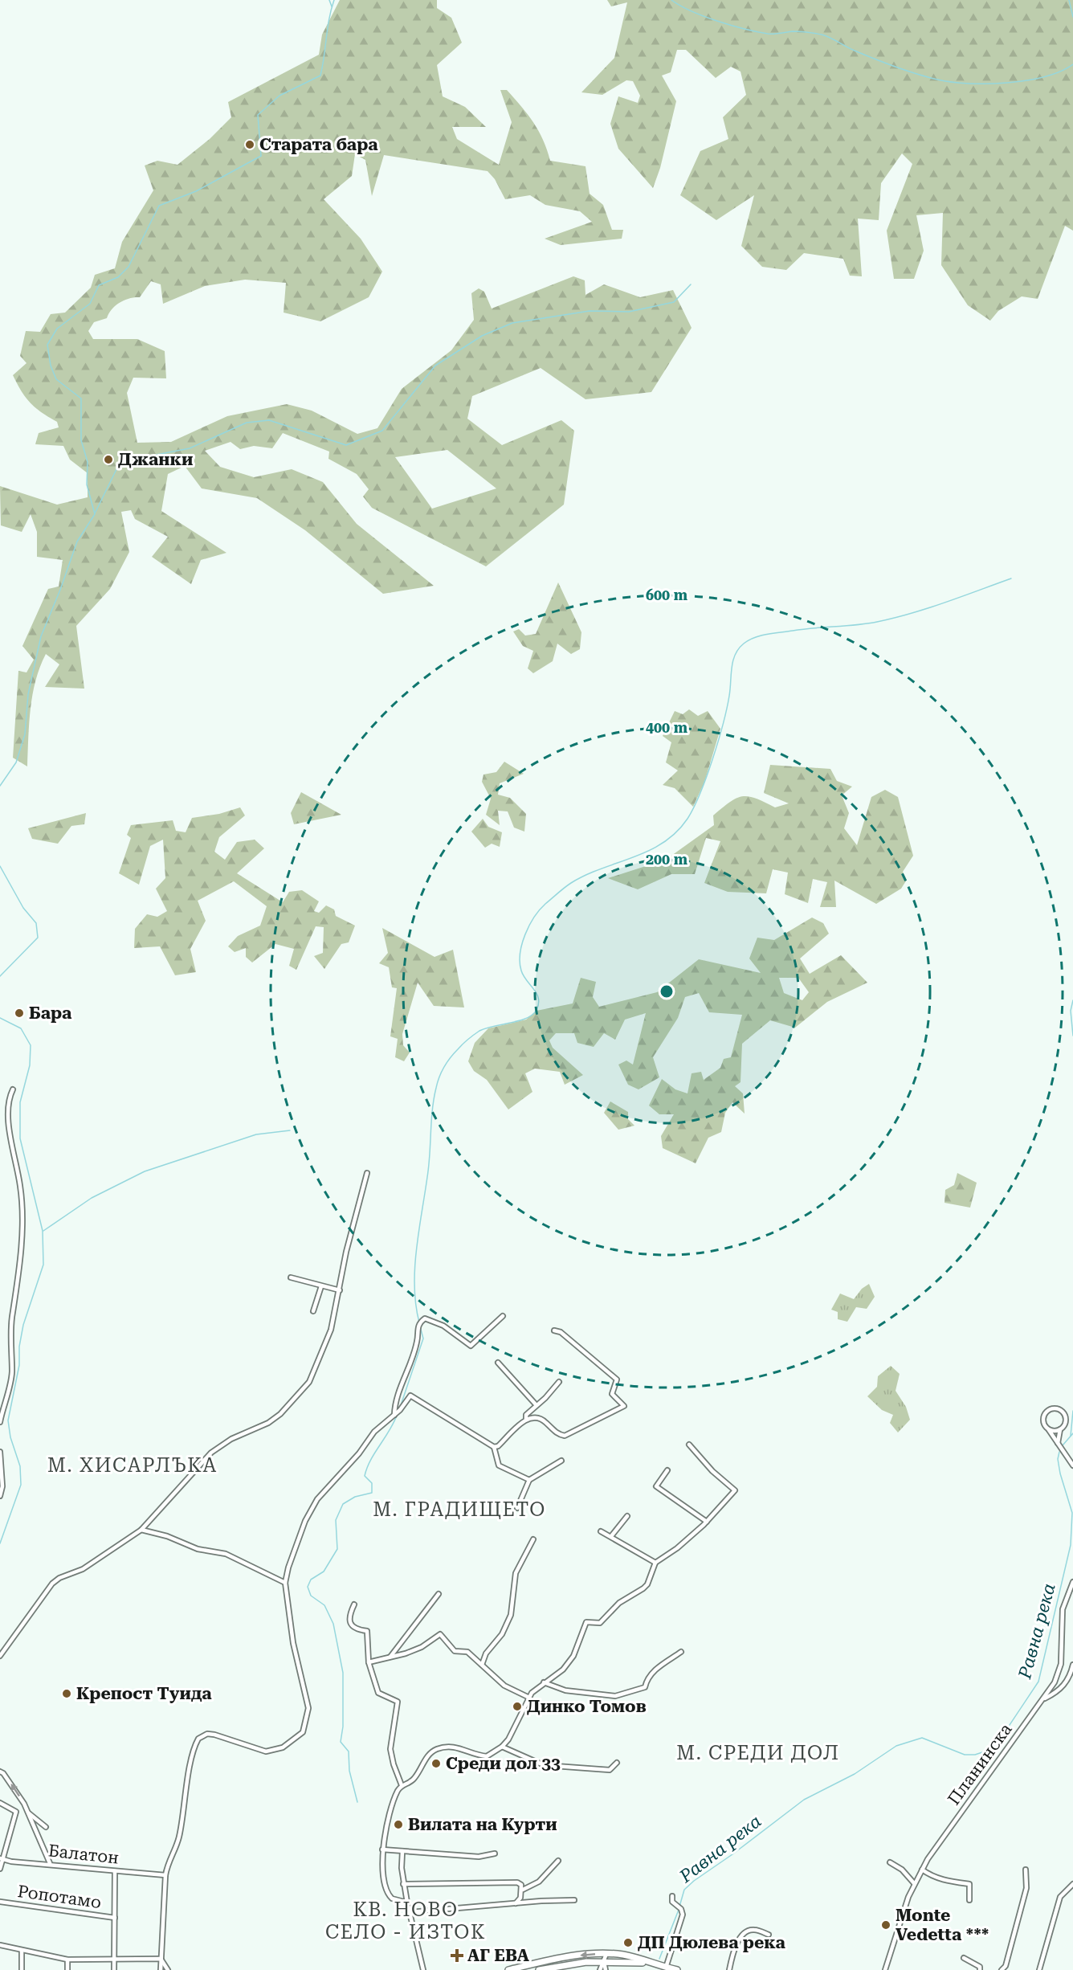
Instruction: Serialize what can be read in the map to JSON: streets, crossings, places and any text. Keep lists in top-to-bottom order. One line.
{"streets":{"street":["Планинска","Балатон","Ропотамо"]},"districts":["М. ХИСАРЛЪКА","М. ГРАДИЩЕТО","М. СРЕДИ ДОЛ","КВ. НОВО СЕЛО - ИЗТОК"],"water":["Равна река"],"places":{"other":["Старата бара","Джанки","Бара","Крепост Туида","Динко Томов","Среди дол 33","Вилата на Курти","Monte Vedetta ***","ДП Дюлева река"],"health":["АГ ЕВА"]},"rings":["600 m","400 m","200 m"]}
